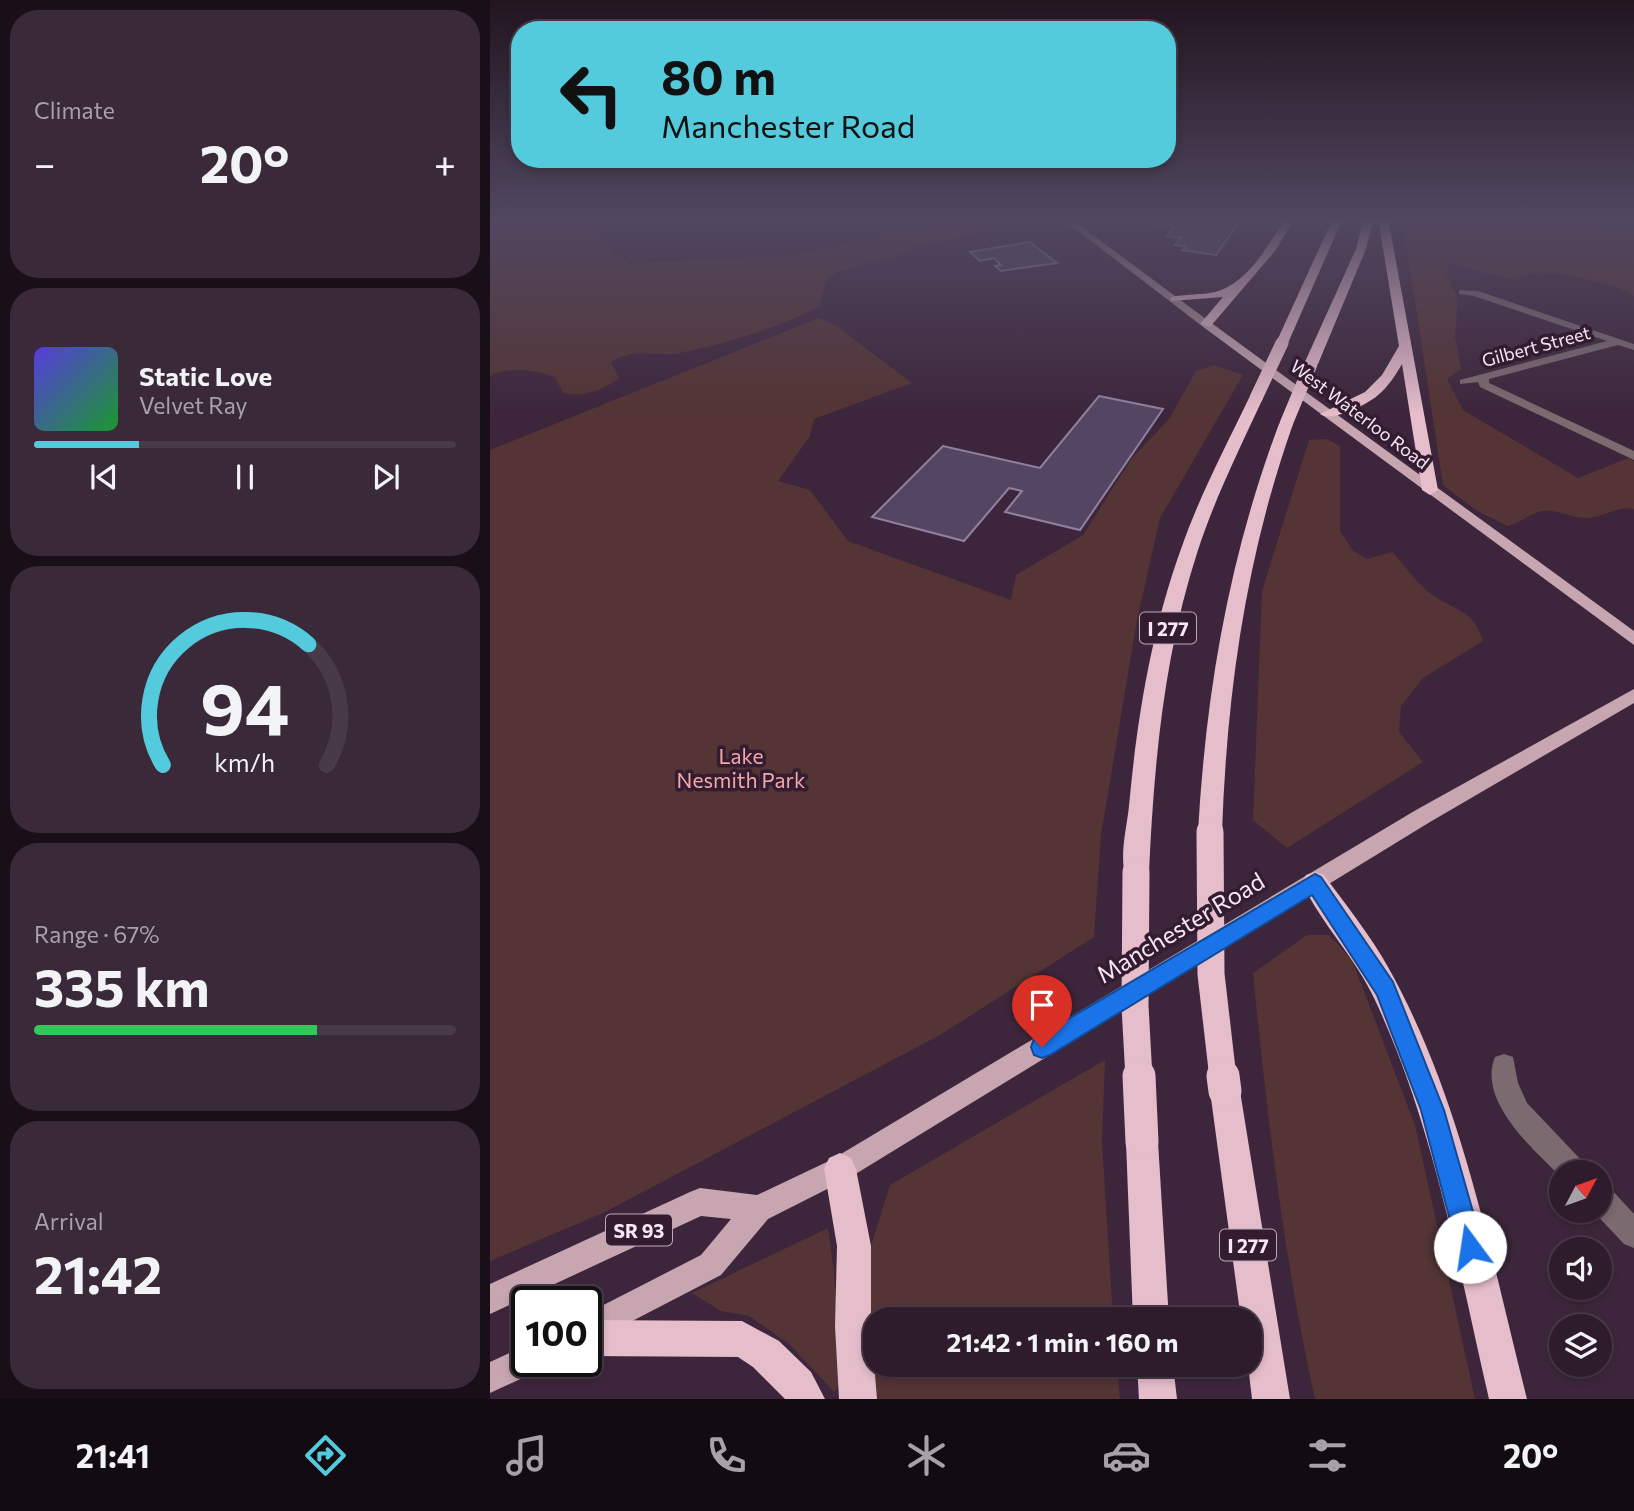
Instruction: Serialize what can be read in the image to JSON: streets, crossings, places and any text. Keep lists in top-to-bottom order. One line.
{"streets":{"highway":["I 277"],"main road":["West Waterloo Road","Manchester Road","SR 93"],"street":["Gilbert Street"]},"crossings":[["Manchester Road","SR 93"]],"parks":["Lake Nesmith Park"],"north":"top right","page":{"tile":["Climate",["Range · 67%","335 km"],["Arrival","21:42"]],"turn":["80 m","Manchester Road"],"heat":["−","20°","+"],"song":["Static Love","Velvet Ray"],"limit":"100","trip":"21:42 · 1 min · 160 m","tabs":["21:41","20°"],"gauge":["94","km/h"]}}
